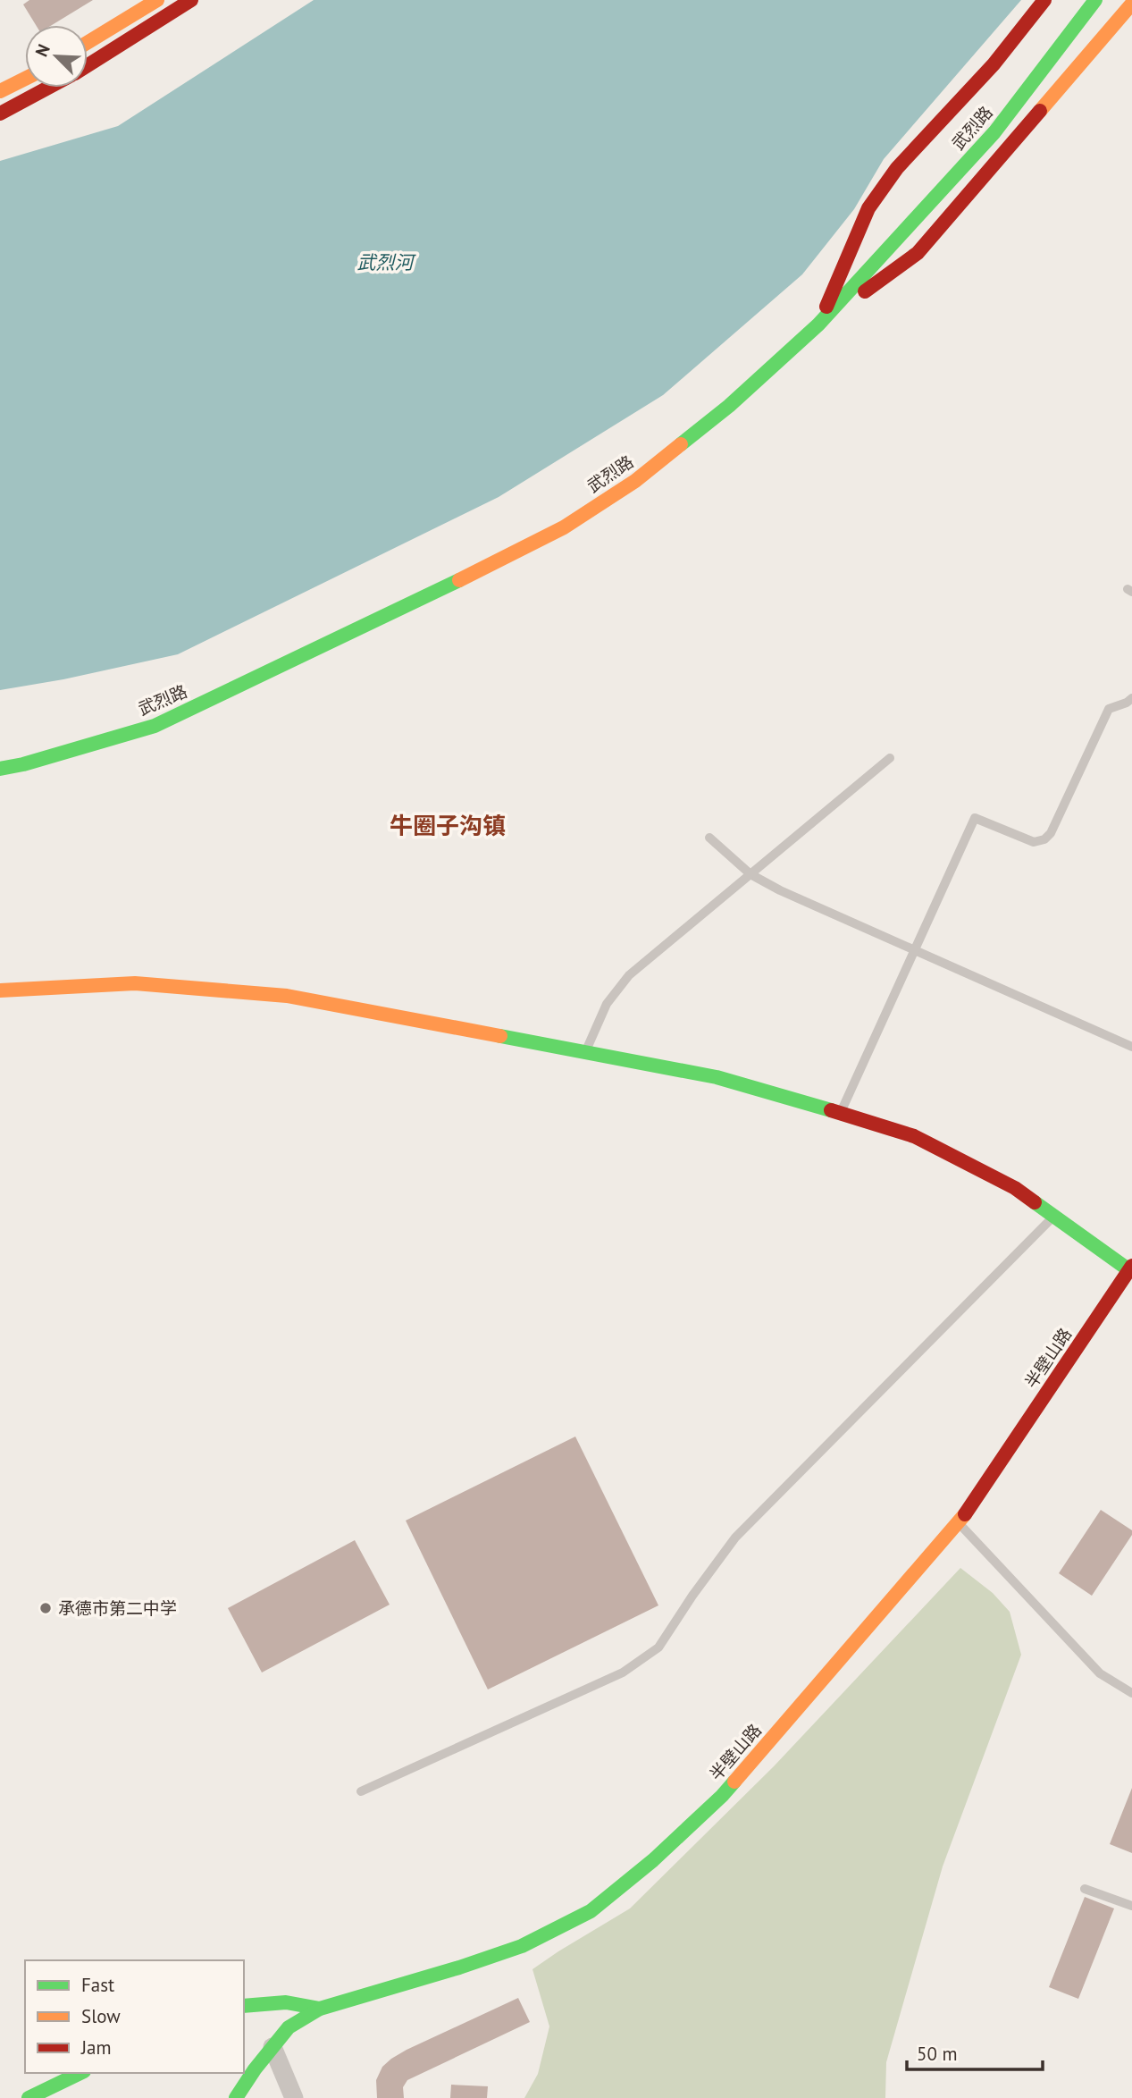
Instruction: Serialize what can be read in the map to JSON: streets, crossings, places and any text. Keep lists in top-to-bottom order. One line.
{"streets":{"main road":["武烈路","半壁山路"]},"districts":["牛圈子沟镇"],"water":["武烈河"],"places":["承德市第二中学"],"legend":["Fast","Slow","Jam"],"scale_bar":"50 m","north":"top left"}
